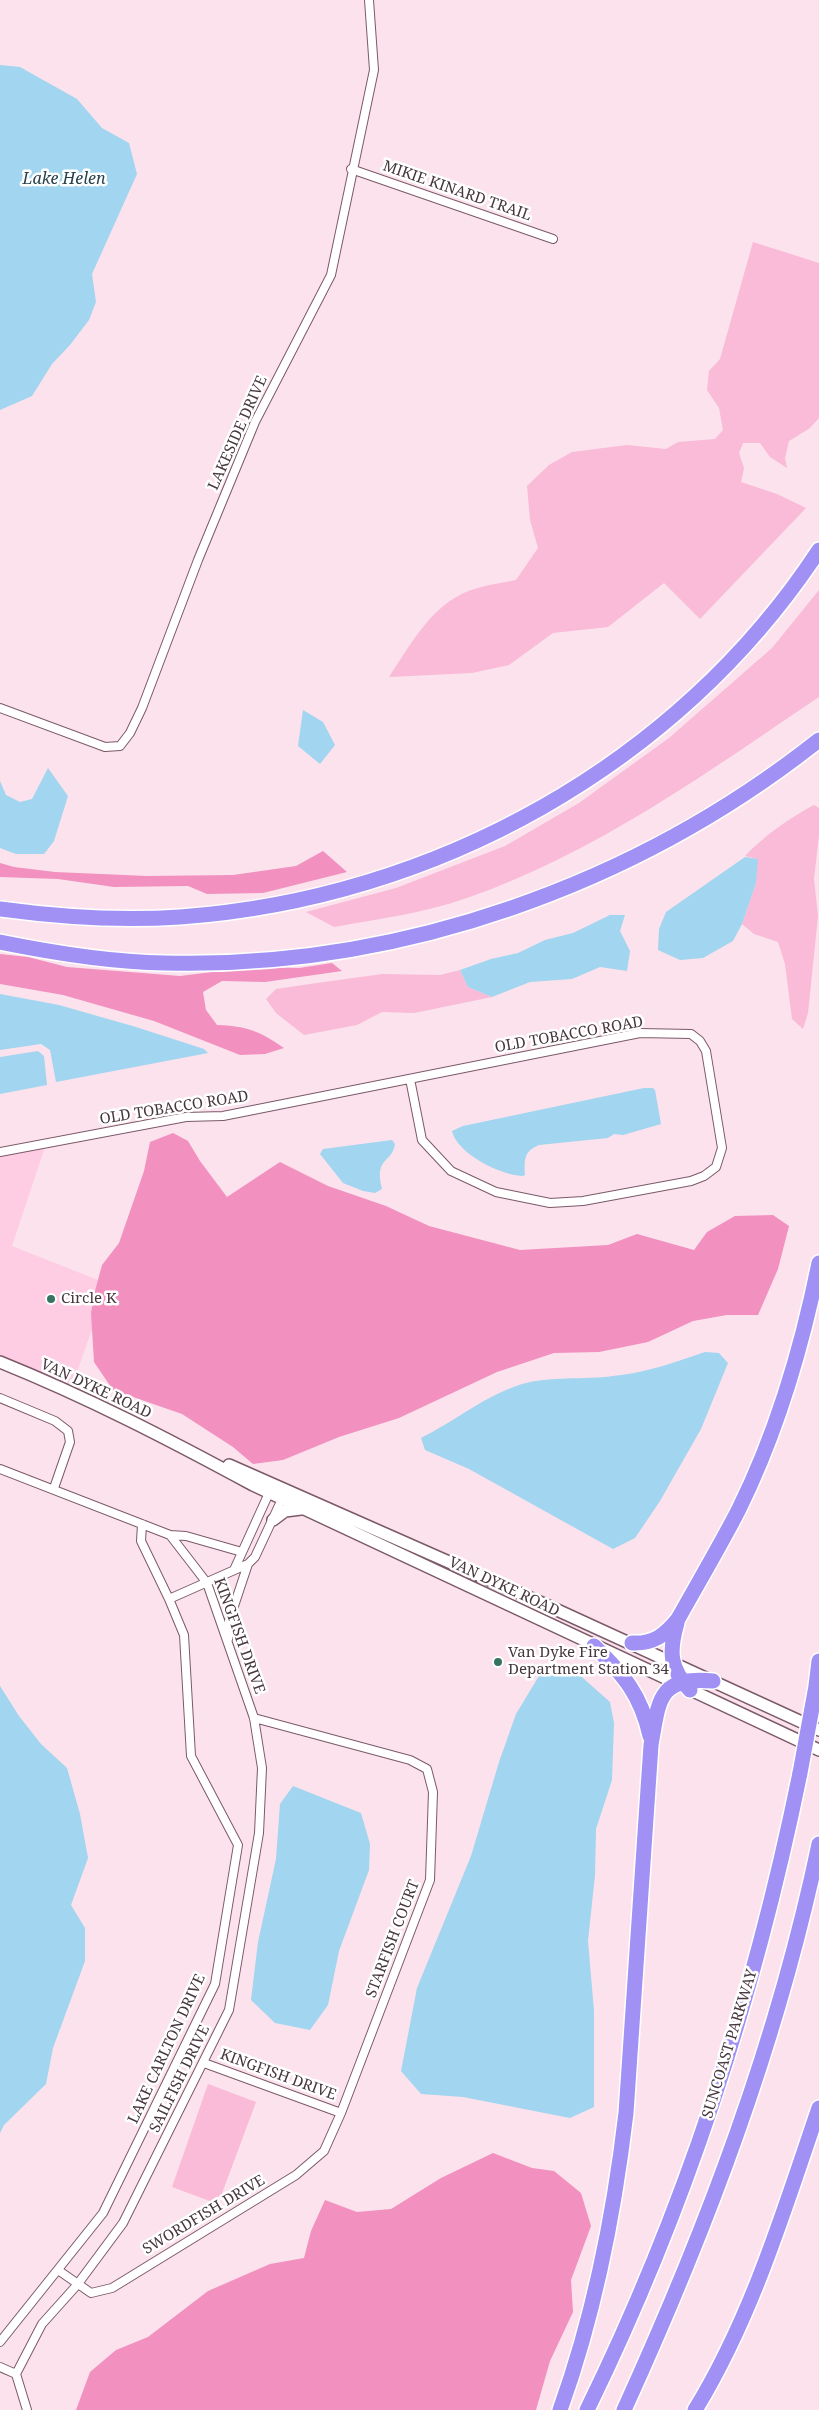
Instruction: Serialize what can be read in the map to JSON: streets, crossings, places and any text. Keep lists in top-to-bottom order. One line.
{"streets":{"highway":["SUNCOAST PARKWAY"],"main road":["VAN DYKE ROAD"],"street":["MIKIE KINARD TRAIL","LAKESIDE DRIVE","OLD TOBACCO ROAD","KINGFISH DRIVE","STARFISH COURT","LAKE CARLTON DRIVE","SAILFISH DRIVE","SWORDFISH DRIVE"]},"crossings":[["MIKIE KINARD TRAIL","LAKESIDE DRIVE"],["KINGFISH DRIVE","STARFISH COURT"],["KINGFISH DRIVE","SAILFISH DRIVE"],["KINGFISH DRIVE","SWORDFISH DRIVE"],["STARFISH COURT","SAILFISH DRIVE"],["STARFISH COURT","SWORDFISH DRIVE"],["LAKE CARLTON DRIVE","SWORDFISH DRIVE"],["SAILFISH DRIVE","SWORDFISH DRIVE"]],"water":["Lake Helen"],"places":["Circle K","Van Dyke Fire Department Station 34"]}
